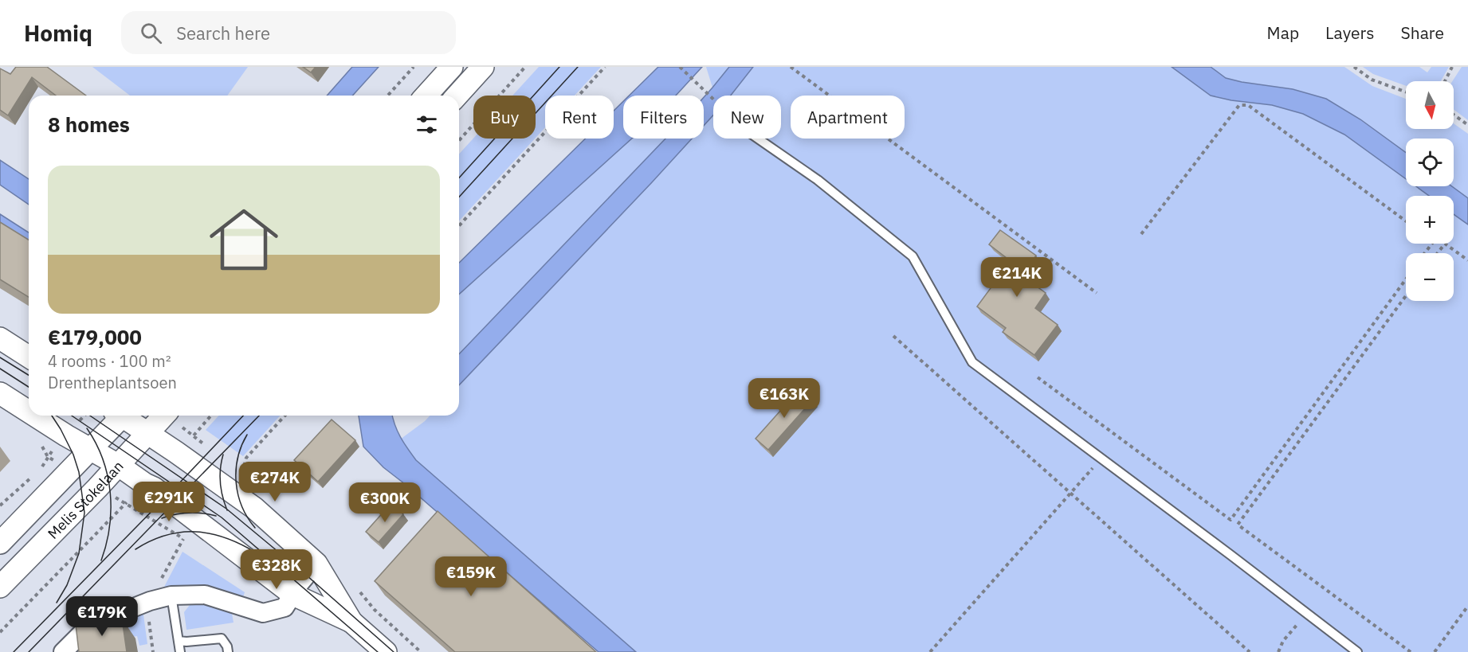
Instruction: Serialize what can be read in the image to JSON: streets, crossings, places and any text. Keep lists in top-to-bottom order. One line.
{"streets":{"street":["Melis Stokelaan"]},"north":"bottom","page":{"header":"Homiq","search":"Search here","nav":["Map","Layers","Share"],"map_buttons":["+","−"],"chip":["Buy","Rent","Filters","New","Apartment"],"heading":"8 homes","list":[{"name":"€179,000","note":"4 rooms · 100 m² · Drentheplantsoen"}],"price":["€214K","€163K","€274K","€291K","€300K","€328K","€159K","€179K"]}}
